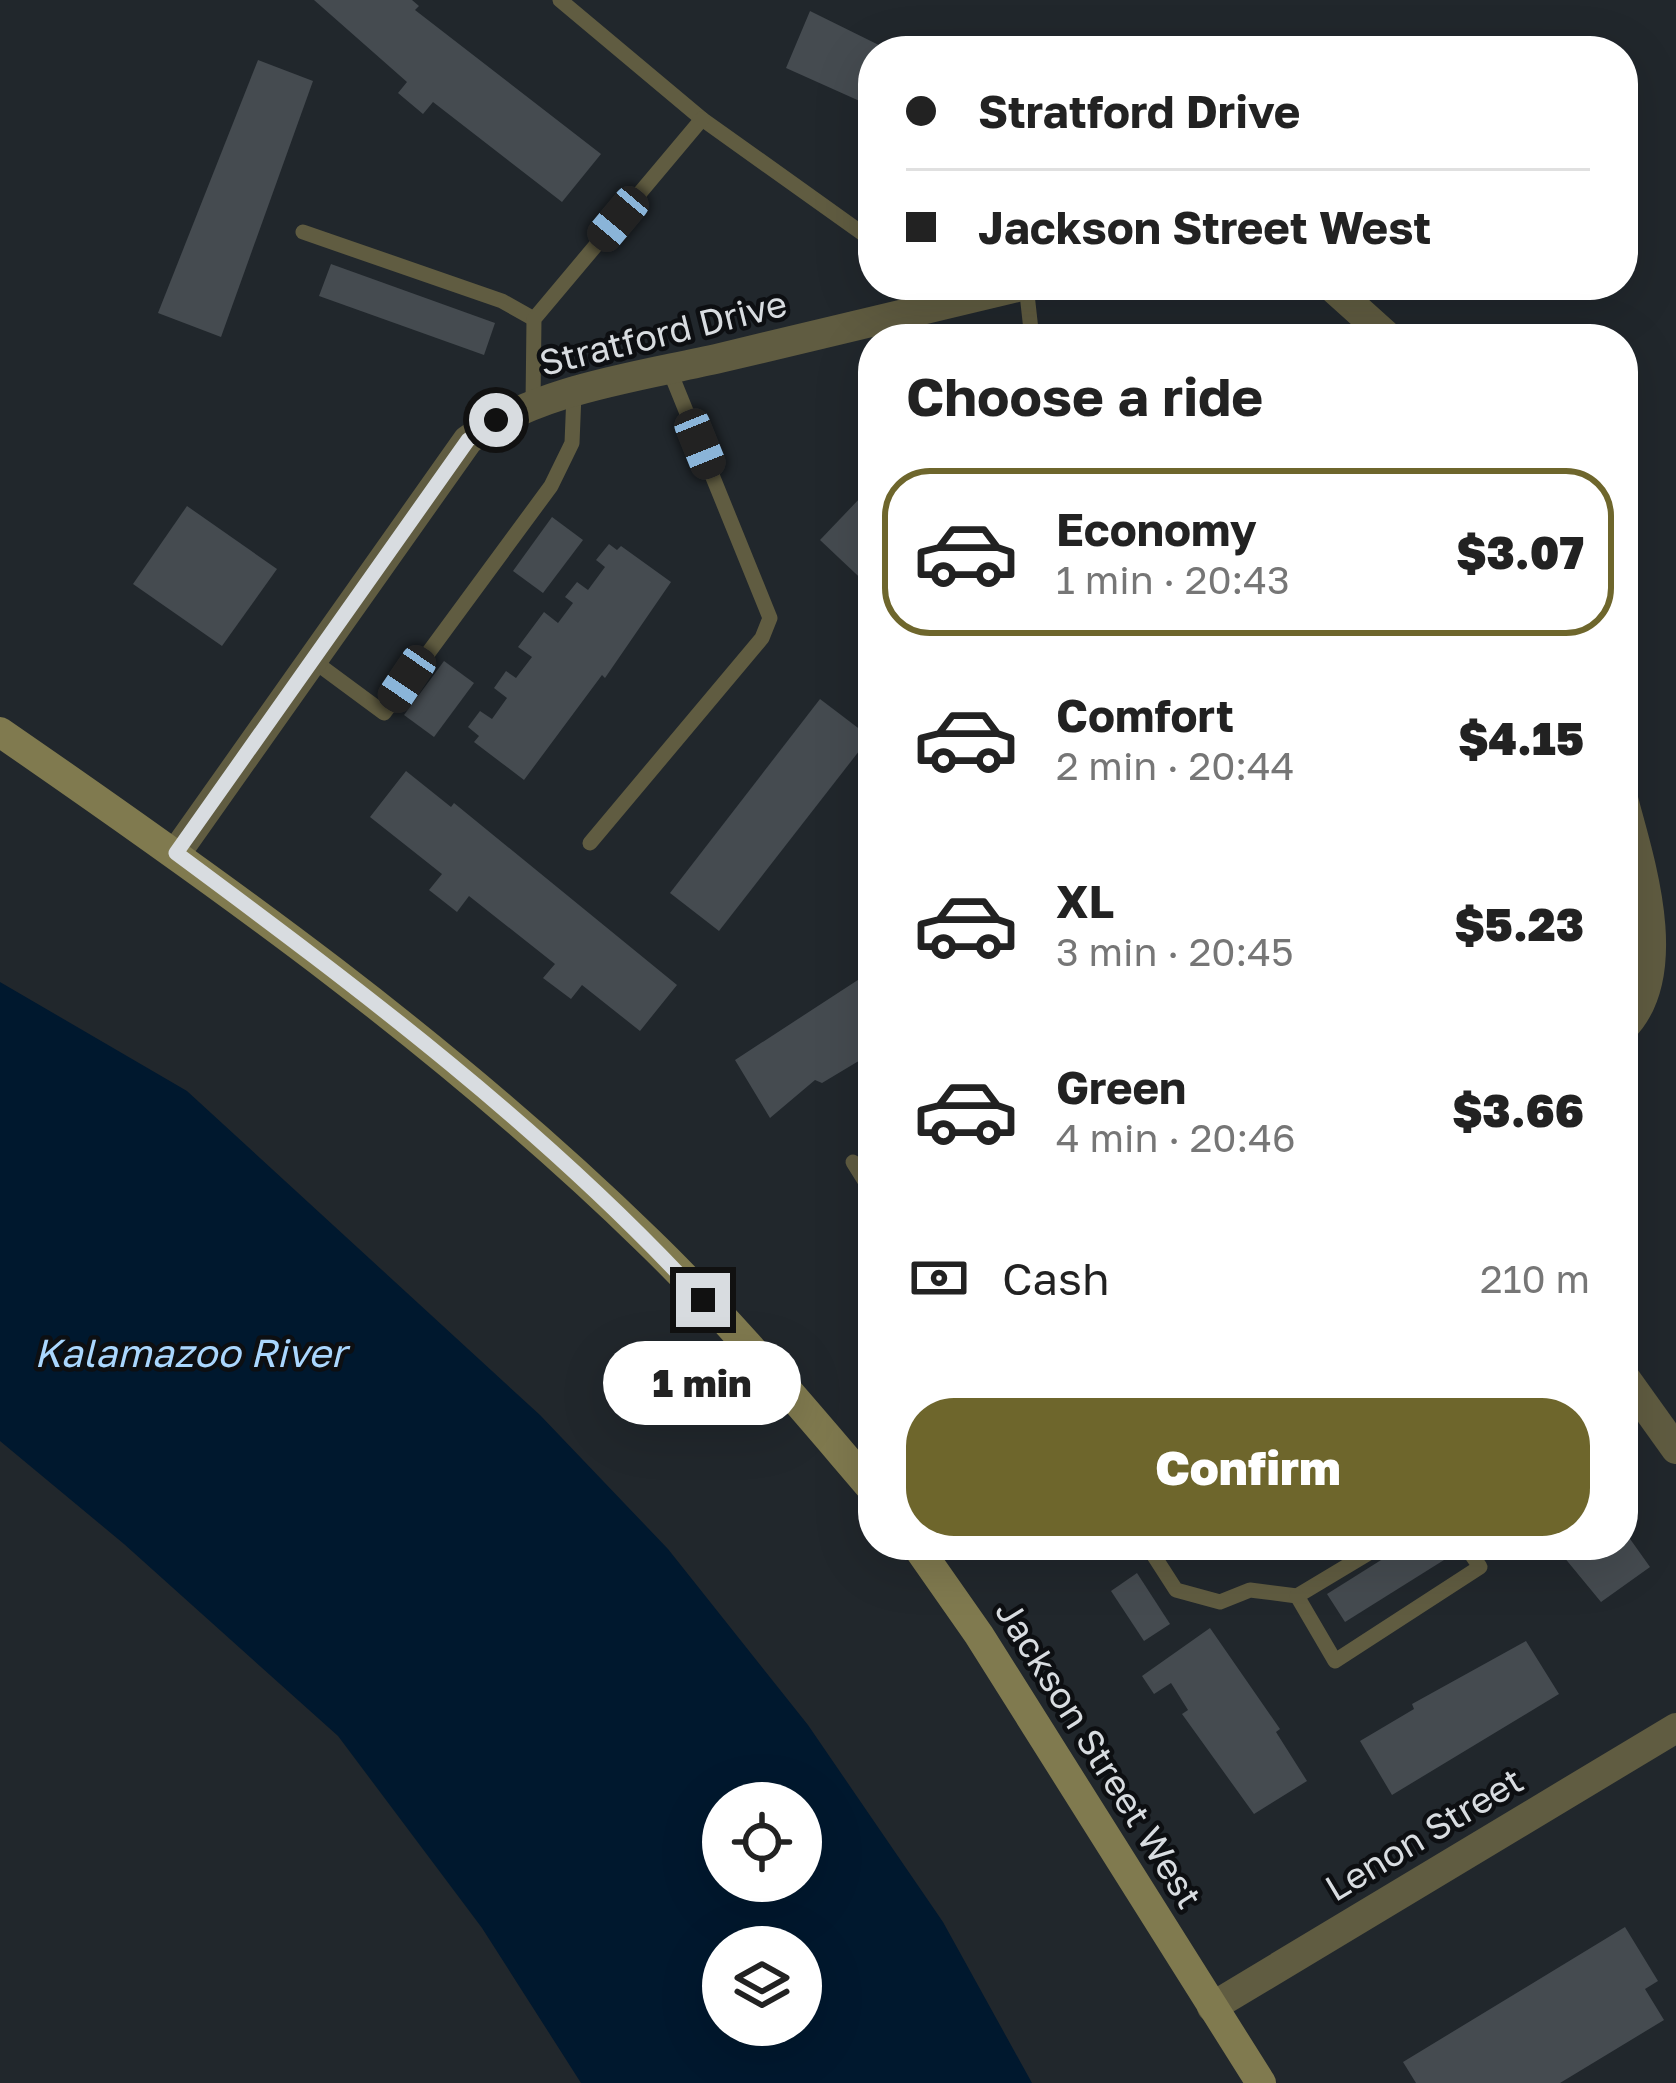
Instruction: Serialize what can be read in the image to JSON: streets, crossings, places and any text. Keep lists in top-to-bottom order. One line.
{"streets":{"street":["Stratford Drive","Jackson Street West","Lenon Street"]},"crossings":[["Jackson Street West","Lenon Street"]],"water":["Kalamazoo River"],"page":{"banner":["Stratford Drive","Jackson Street West"],"heading":"Choose a ride","list":[{"name":"Economy","note":"1 min · 20:43","value":"$3.07"},{"name":"Comfort","note":"2 min · 20:44","value":"$4.15"},{"name":"XL","note":"3 min · 20:45","value":"$5.23"},{"name":"Green","note":"4 min · 20:46","value":"$3.66"}],"pay":["Cash","210 m"],"bubble":"1 min","buttons":"Confirm"}}
